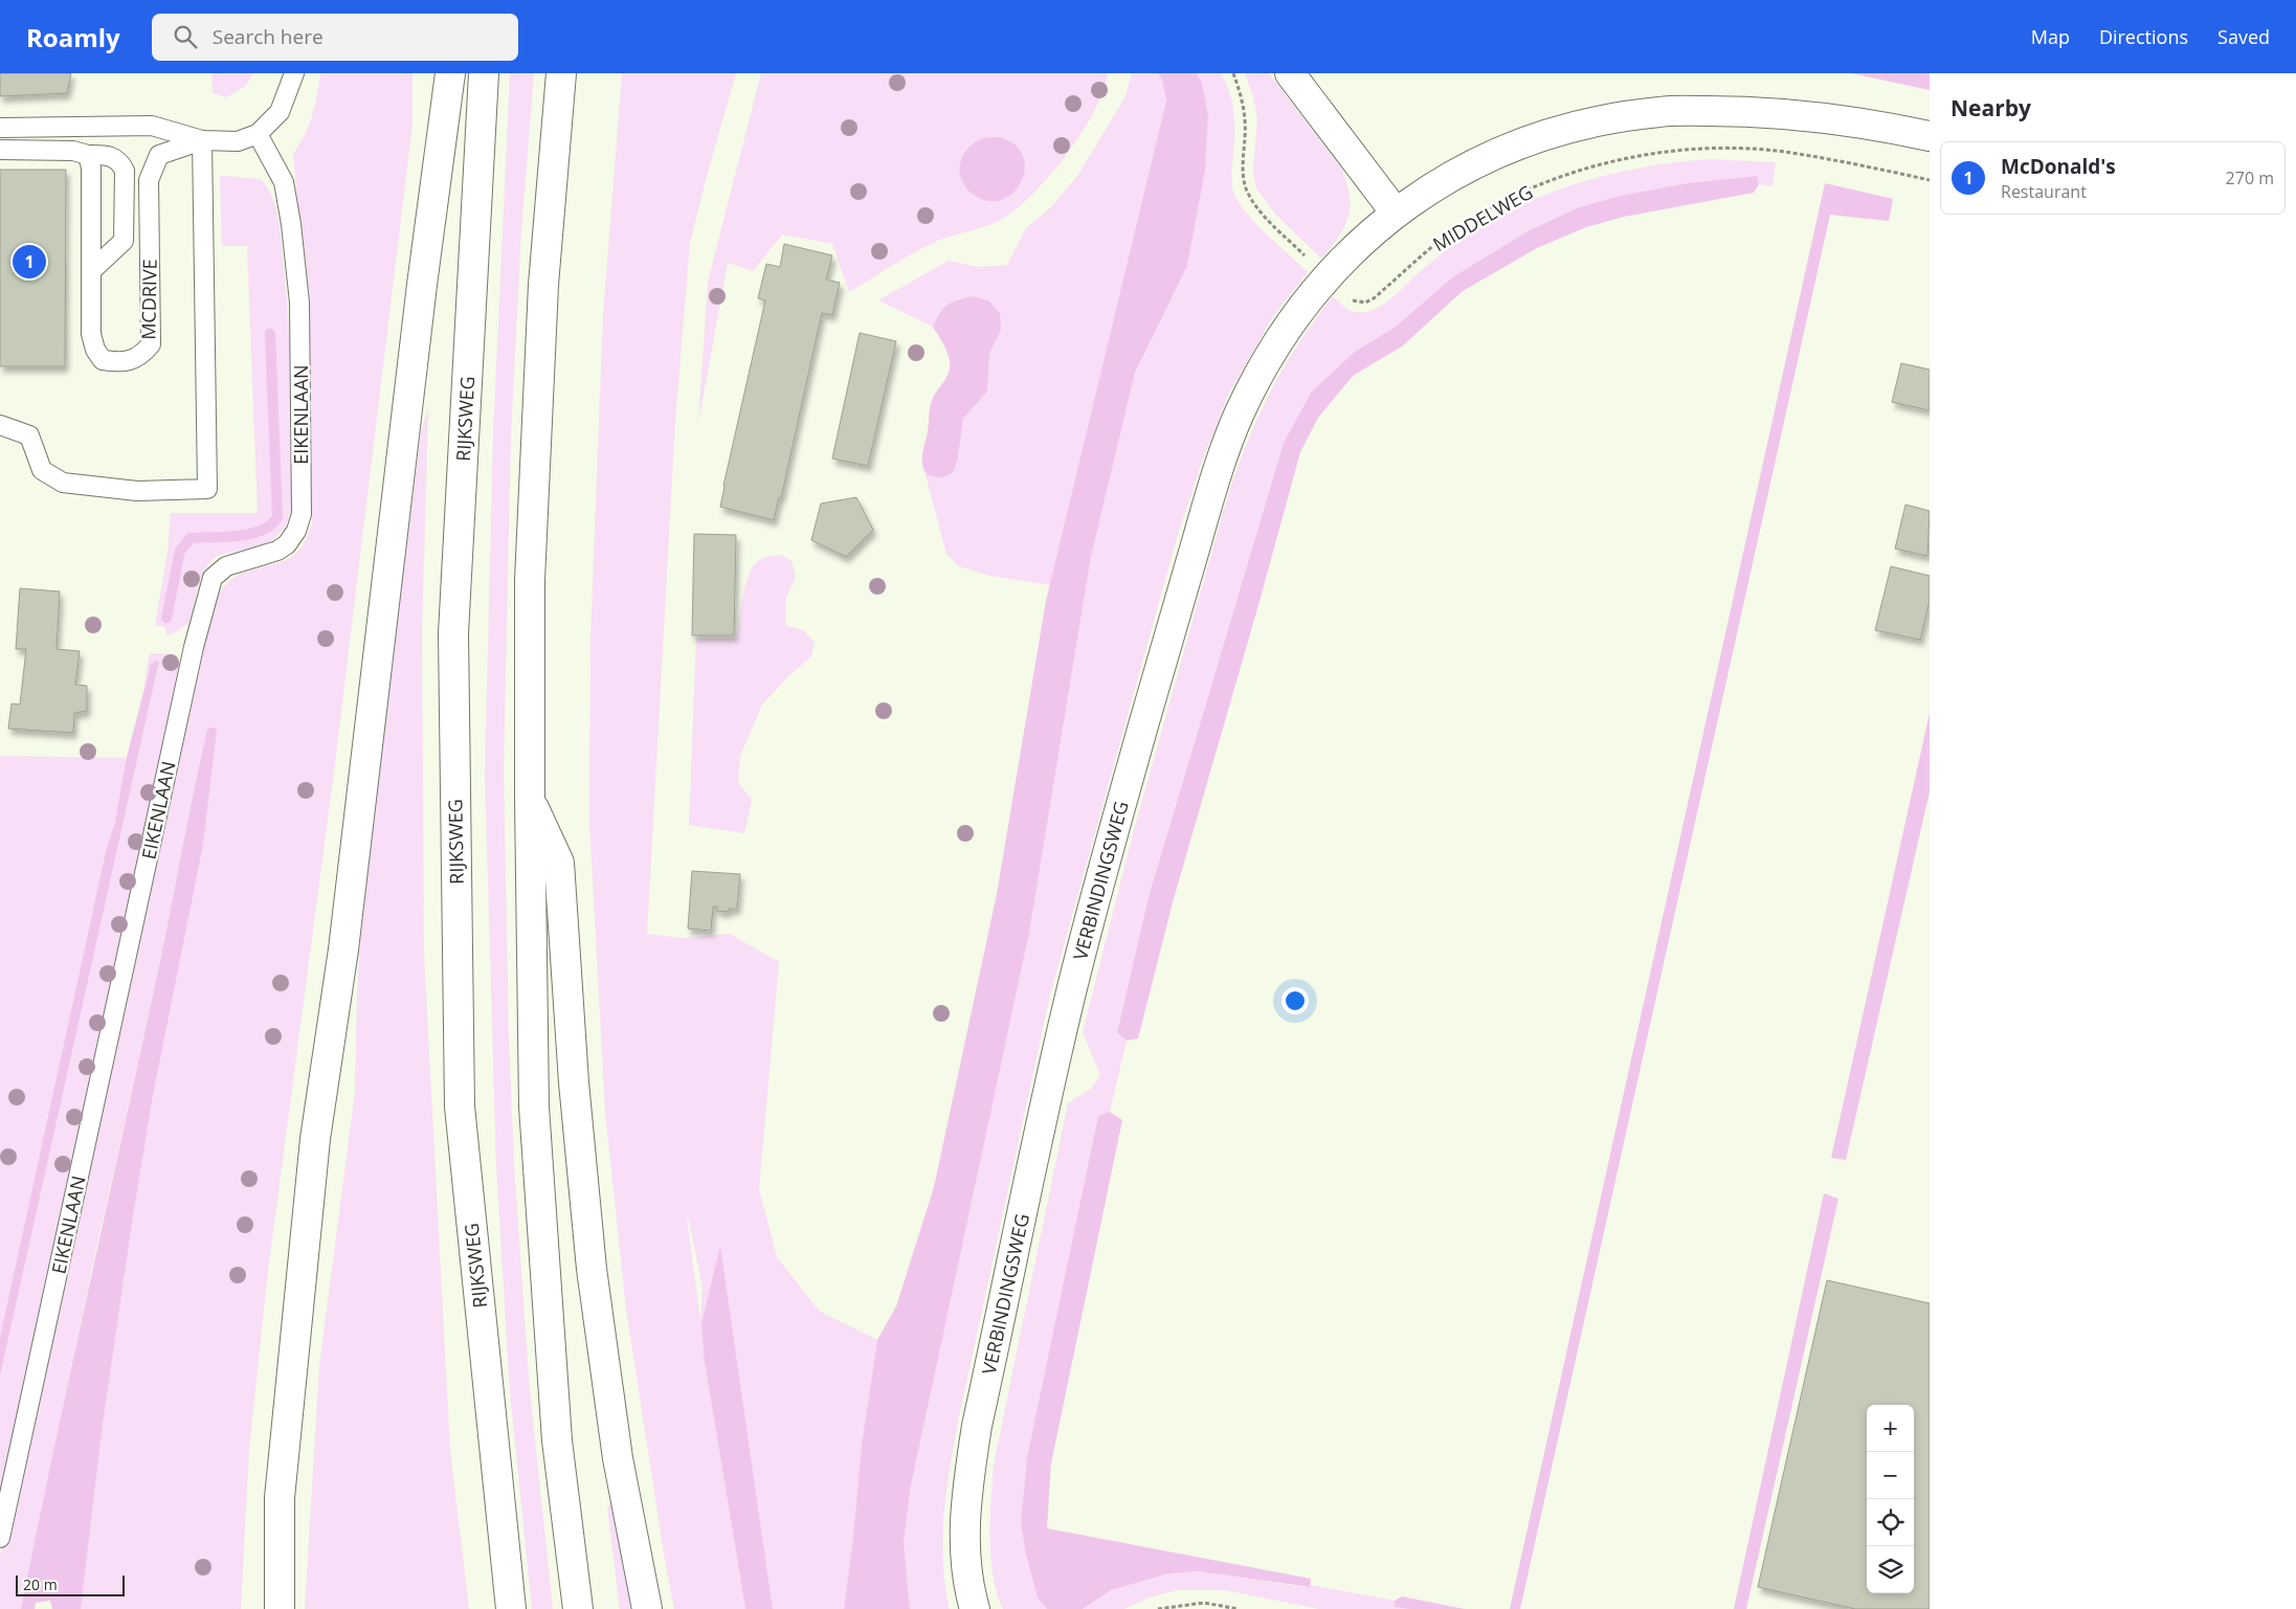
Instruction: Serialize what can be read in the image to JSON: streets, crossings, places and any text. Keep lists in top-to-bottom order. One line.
{"streets":{"main road":["RIJKSWEG","VERBINDINGSWEG"],"lane":["MCDRIVE","EIKENLAAN"],"path":["MIDDELWEG"]},"crossings":[["MIDDELWEG","VERBINDINGSWEG"]],"scale_bar":"20 m","page":{"header":"Roamly","search":"Search here","nav":["Map","Directions","Saved"],"heading":"Nearby","list":[{"mark":"1","name":"McDonald's","note":"Restaurant","value":"270 m"}],"pins":"1","map_buttons":["+","−"],"scale":"20 m"}}
